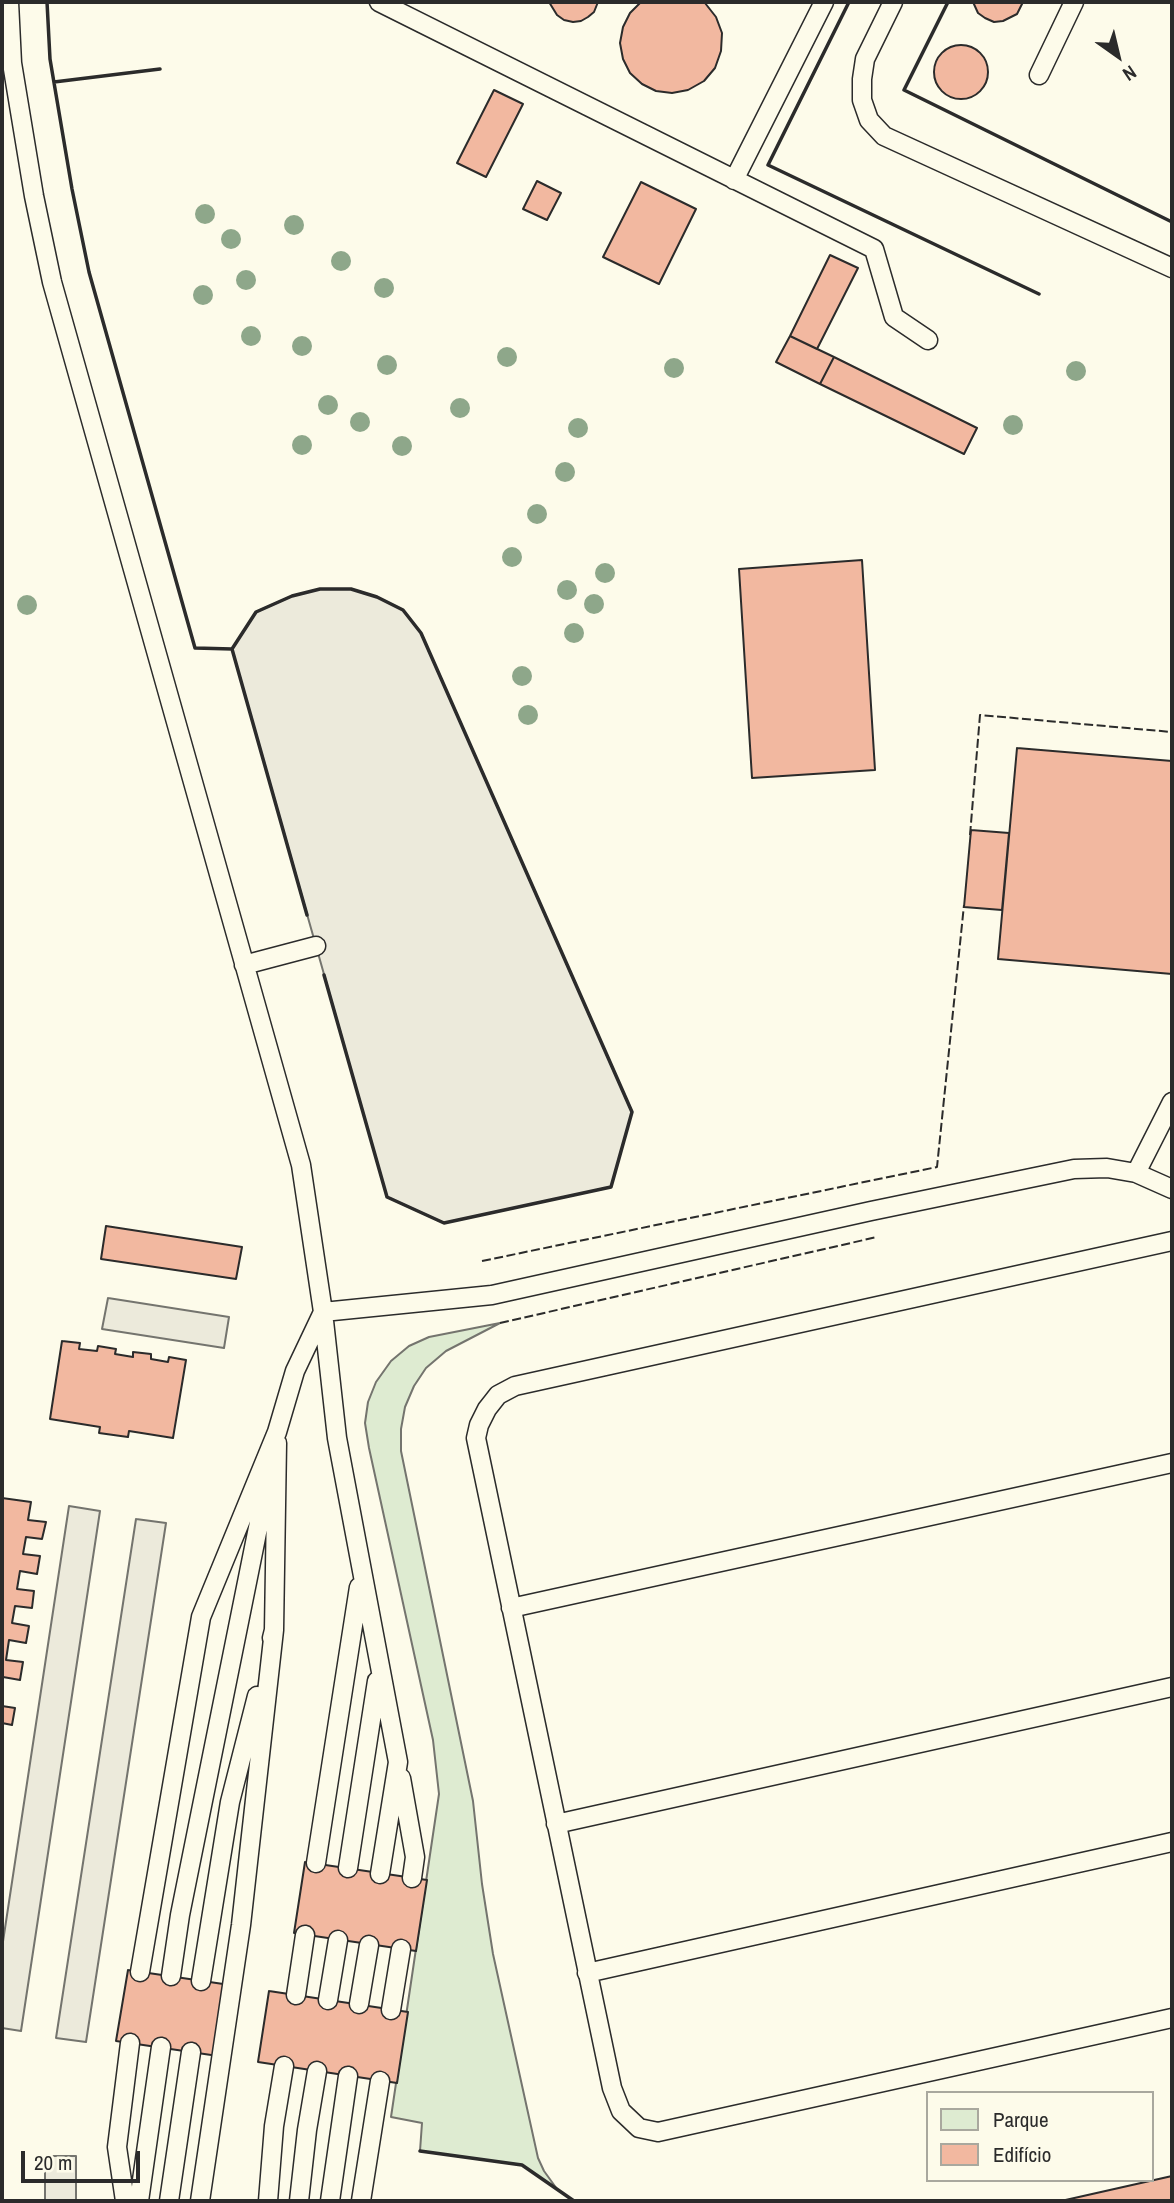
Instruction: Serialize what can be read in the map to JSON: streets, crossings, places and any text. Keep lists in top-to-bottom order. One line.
{"legend":["Parque","Edifício"],"scale_bar":"20 m","north":"bottom right"}
